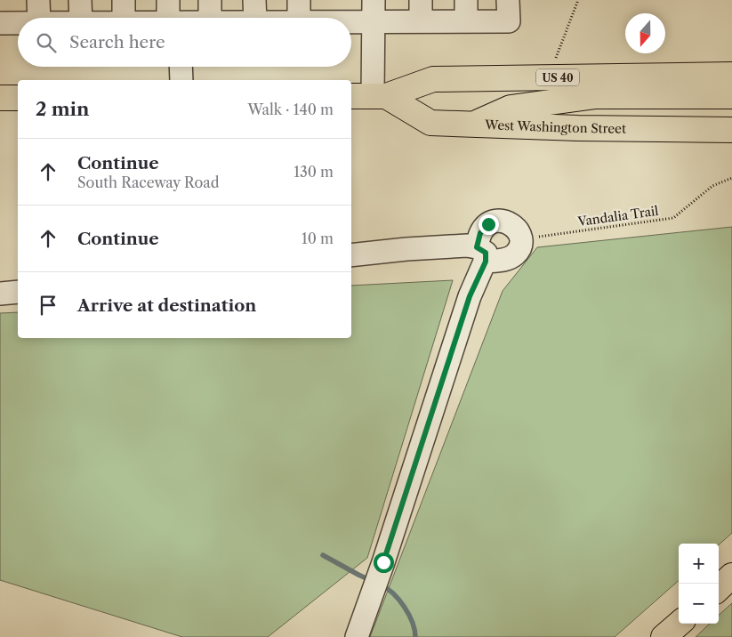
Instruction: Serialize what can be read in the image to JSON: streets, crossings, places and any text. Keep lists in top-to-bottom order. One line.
{"streets":{"main road":["US 40","West Washington Street"],"path":["Vandalia Trail"]},"crossings":[["US 40","West Washington Street"]],"north":"bottom","page":{"search":"Search here","heading":["2 min","Walk · 140 m"],"list":[["Continue","South Raceway Road","130 m"],["Continue","10 m"],"Arrive at destination"],"map_buttons":["+","−"]}}
